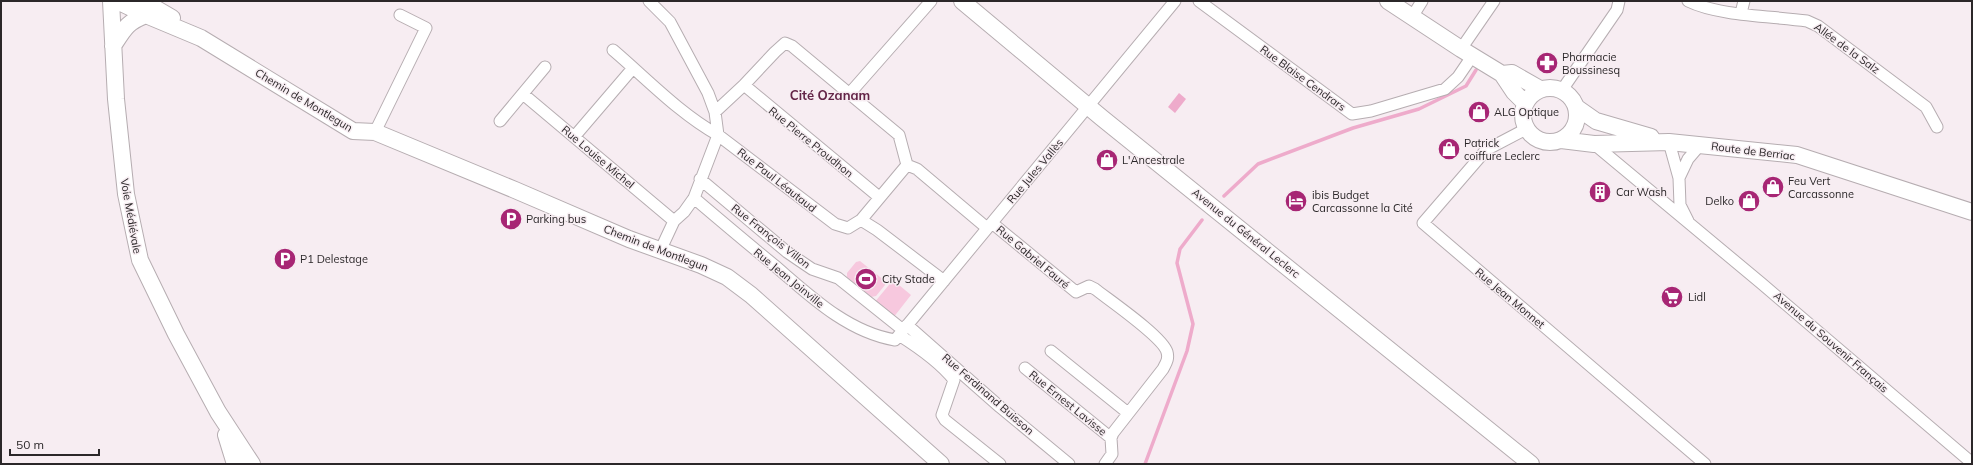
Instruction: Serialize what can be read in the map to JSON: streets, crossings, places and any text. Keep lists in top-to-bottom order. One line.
{"streets":{"main road":["Chemin de Montlegun","Route de Berriac","Voie Médiévale","Avenue du Général Leclerc"],"street":["Allée de la Salz","Rue Blaise Cendrars","Rue Pierre Proudhon","Rue Louise Michel","Rue Jules Vallès","Rue Paul Léautaud","Rue François Villon","Rue Gabriel Fauré","Rue Jean Joinville","Rue Jean Monnet","Avenue du Souvenir Français","Rue Ferdinand Buisson","Rue Ernest Lavisse"]},"crossings":[["Route de Berriac","Rue Jean Monnet"],["Route de Berriac","Avenue du Souvenir Français"],["Rue Jules Vallès","Avenue du Général Leclerc"],["Rue Jules Vallès","Rue François Villon"],["Rue Jules Vallès","Rue Gabriel Fauré"],["Rue Jules Vallès","Rue Jean Joinville"],["Rue Jules Vallès","Rue Ferdinand Buisson"],["Rue François Villon","Rue Jean Joinville"],["Rue François Villon","Rue Ferdinand Buisson"],["Rue Jean Joinville","Rue Ferdinand Buisson"]],"districts":["Cité Ozanam"],"places":{"pharmacy":["Pharmacie Boussinesq"],"shop":["ALG Optique","Patrick coiffure Leclerc","L'Ancestrale","Feu Vert Carcassonne","Delko"],"building":["Car Wash"],"hotel":["ibis Budget Carcassonne la Cité"],"parking":["Parking bus","P1 Delestage"],"sports":["City Stade"],"supermarket":["Lidl"]},"scale_bar":"50 m"}
